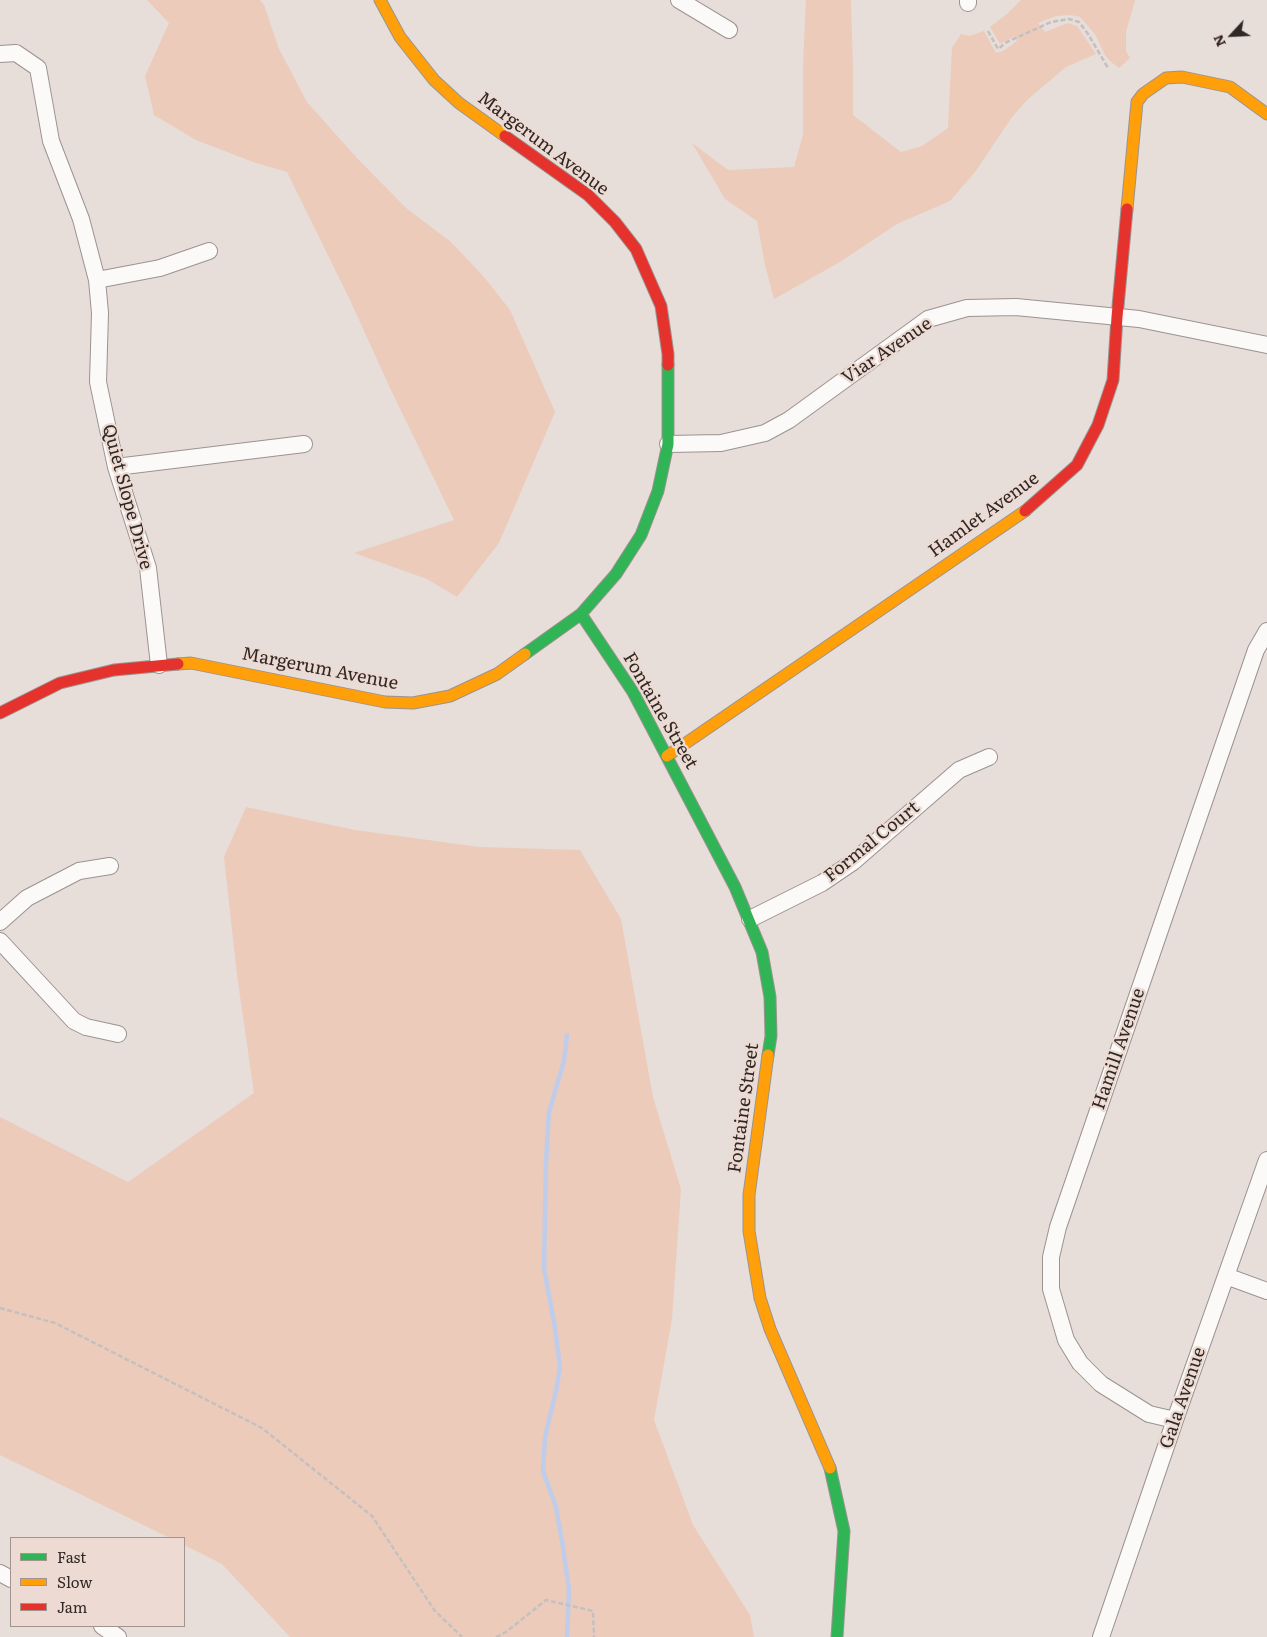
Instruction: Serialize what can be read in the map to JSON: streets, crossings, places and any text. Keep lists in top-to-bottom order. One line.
{"streets":{"street":["Margerum Avenue","Viar Avenue","Quiet Slope Drive","Hamlet Avenue","Fontaine Street","Formal Court","Hamill Avenue","Gala Avenue"]},"crossings":[["Margerum Avenue","Viar Avenue"],["Margerum Avenue","Quiet Slope Drive"],["Margerum Avenue","Fontaine Street"],["Viar Avenue","Hamlet Avenue"],["Hamlet Avenue","Fontaine Street"],["Fontaine Street","Formal Court"],["Hamill Avenue","Gala Avenue"]],"legend":["Fast","Slow","Jam"],"north":"bottom left"}
